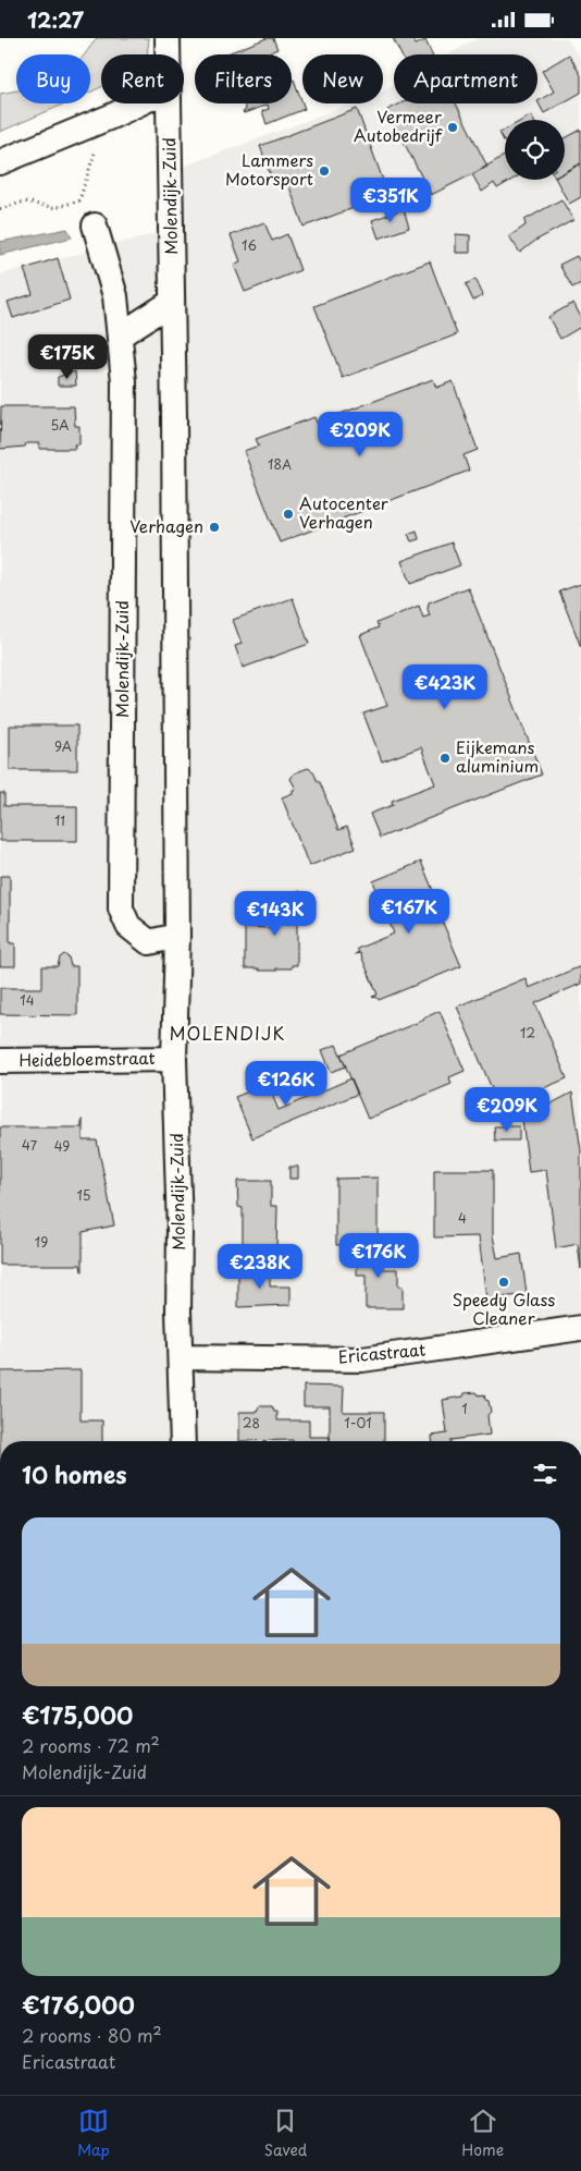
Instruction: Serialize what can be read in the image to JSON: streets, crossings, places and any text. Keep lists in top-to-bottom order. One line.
{"streets":{"street":["Molendijk-Zuid","Heidebloemstraat","Ericastraat"]},"crossings":[["Molendijk-Zuid","Heidebloemstraat"],["Molendijk-Zuid","Ericastraat"]],"districts":["MOLENDIJK"],"places":["Vermeer Autobedrijf","Lammers Motorsport","Autocenter Verhagen","Verhagen","Eijkemans aluminium","Speedy Glass Cleaner"],"house_numbers":["16","5A","18A","9A","11","14","12","47","49","15","4","19","1","28","1-01"],"page":{"status":"12:27","chip":["Buy","Rent","Filters","New","Apartment"],"price":["€351K","€175K","€209K","€423K","€167K","€143K","€126K","€209K","€176K","€238K"],"heading":"10 homes","list":[{"name":"€175,000","note":"2 rooms · 72 m² · Molendijk-Zuid"},{"name":"€176,000","note":"2 rooms · 80 m² · Ericastraat"}],"tabs":["Map","Saved","Home"]}}
